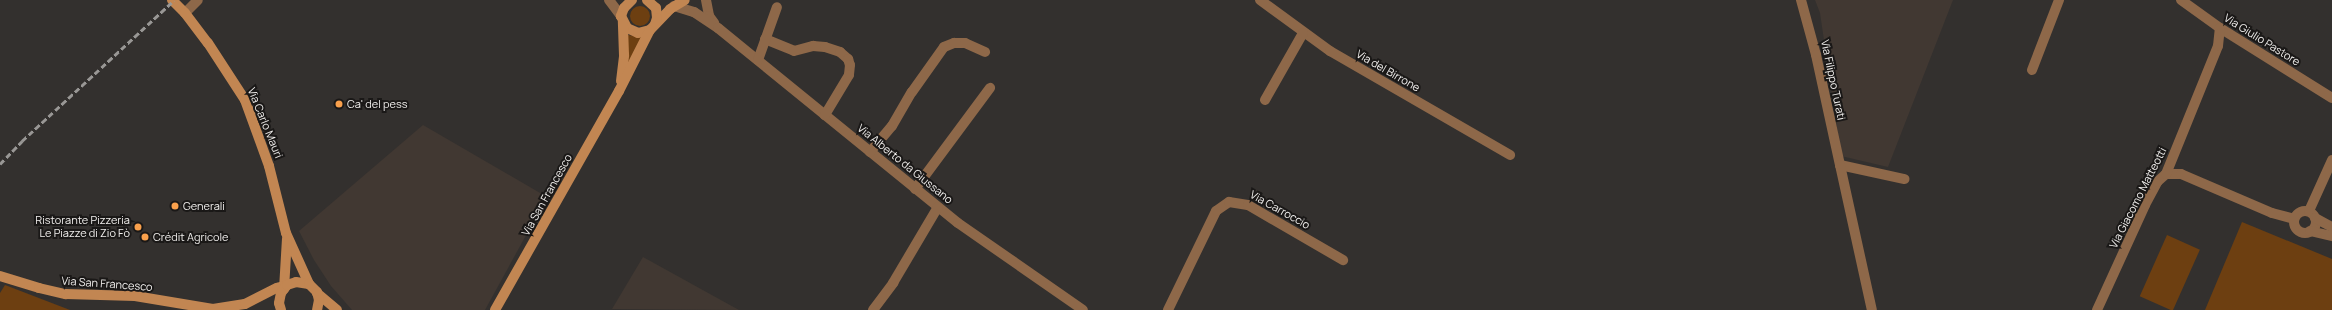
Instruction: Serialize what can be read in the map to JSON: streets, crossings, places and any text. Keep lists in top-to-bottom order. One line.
{"streets":{"street":["Via Giulio Pastore","Via del Birrone","Via Filippo Turati","Via Carlo Mauri","Via Alberto da Giussano","Via San Francesco","Via Giacomo Matteotti","Via Carroccio"]},"crossings":[["Via Giulio Pastore","Via Giacomo Matteotti"],["Via Carlo Mauri","Via San Francesco"]],"places":["Ca' del pess","Generali","Ristorante Pizzeria Le Piazze di Zio Fò","Crédit Agricole"]}
